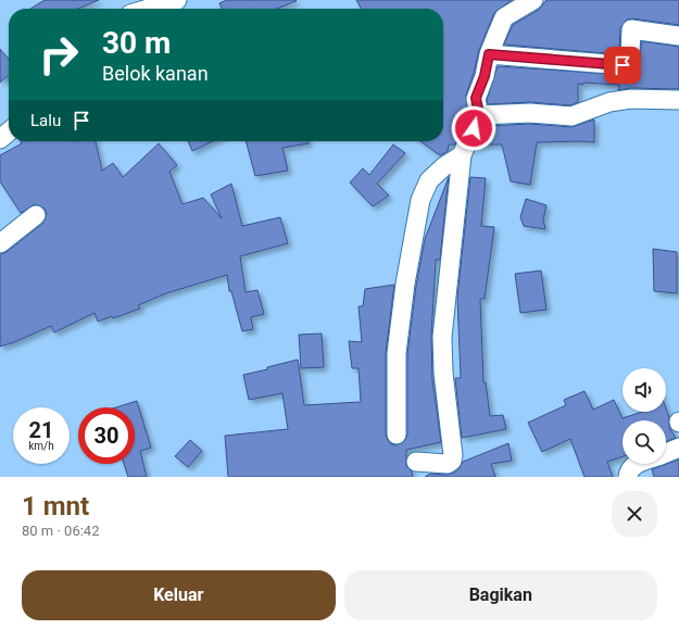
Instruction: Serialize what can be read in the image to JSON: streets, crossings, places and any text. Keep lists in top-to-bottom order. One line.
{"page":{"turn":["30 m","Belok kanan"],"then":"Lalu","speed":"21 km/h","limit":"30","heading":["1 mnt","80 m · 06:42"],"buttons":["Keluar","Bagikan"]}}
